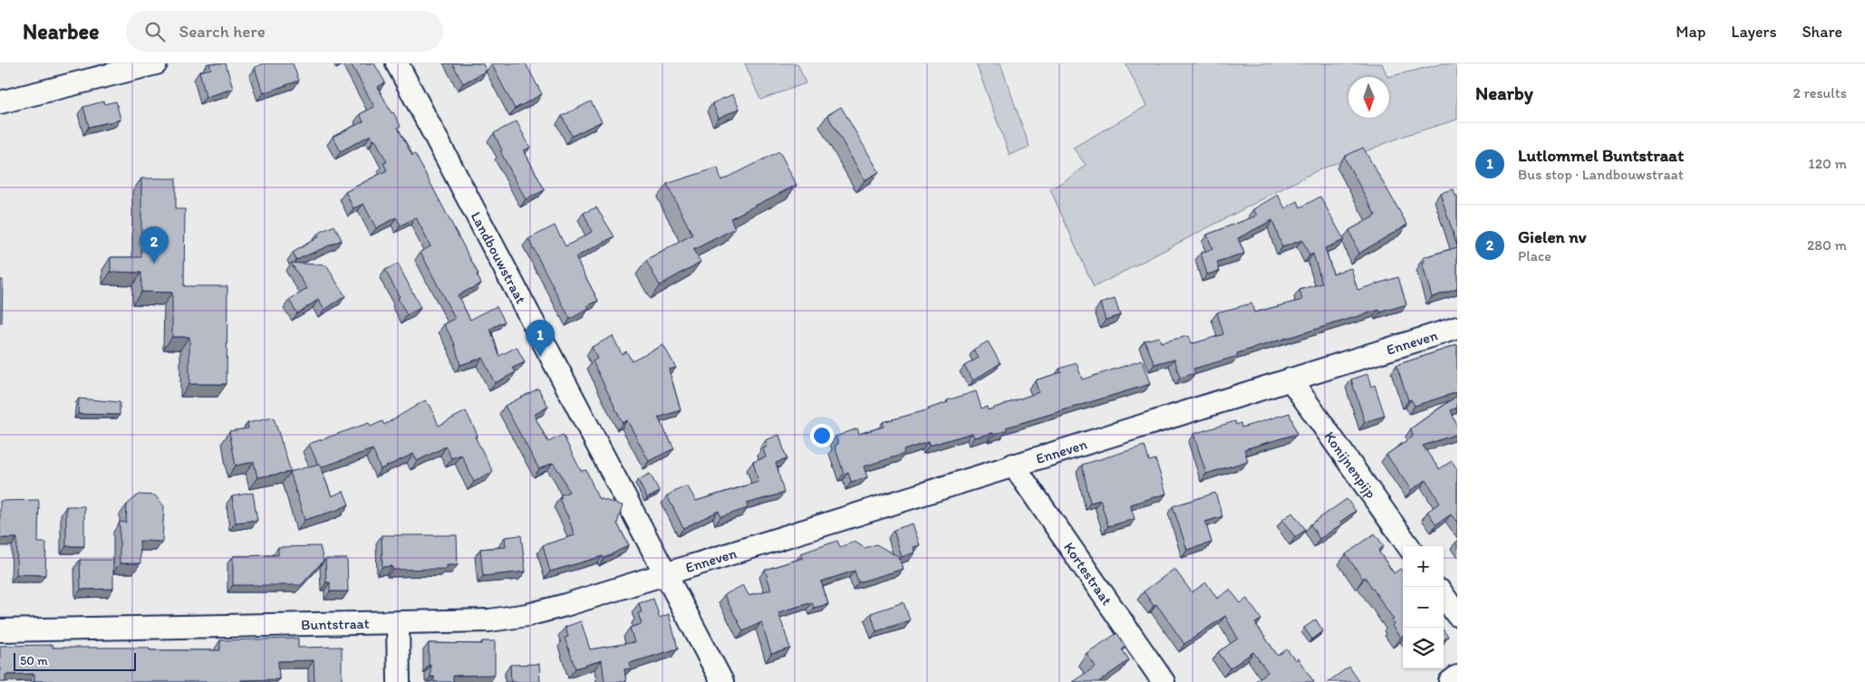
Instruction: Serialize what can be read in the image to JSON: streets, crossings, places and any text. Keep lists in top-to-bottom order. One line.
{"streets":{"street":["Landbouwstraat","Enneven","Konijnenpijp","Kortestraat","Buntstraat"]},"crossings":[["Landbouwstraat","Enneven"],["Landbouwstraat","Buntstraat"],["Enneven","Konijnenpijp"],["Enneven","Kortestraat"],["Enneven","Buntstraat"]],"scale_bar":"50 m","north":"bottom","page":{"header":"Nearbee","search":"Search here","nav":["Map","Layers","Share"],"heading":["Nearby","2 results"],"list":[{"mark":"1","name":"Lutlommel Buntstraat","note":"Bus stop · Landbouwstraat","value":"120 m"},{"mark":"2","name":"Gielen nv","note":"Place","value":"280 m"}],"pins":["2","1"],"map_buttons":["+","−"],"scale":"50 m"}}
